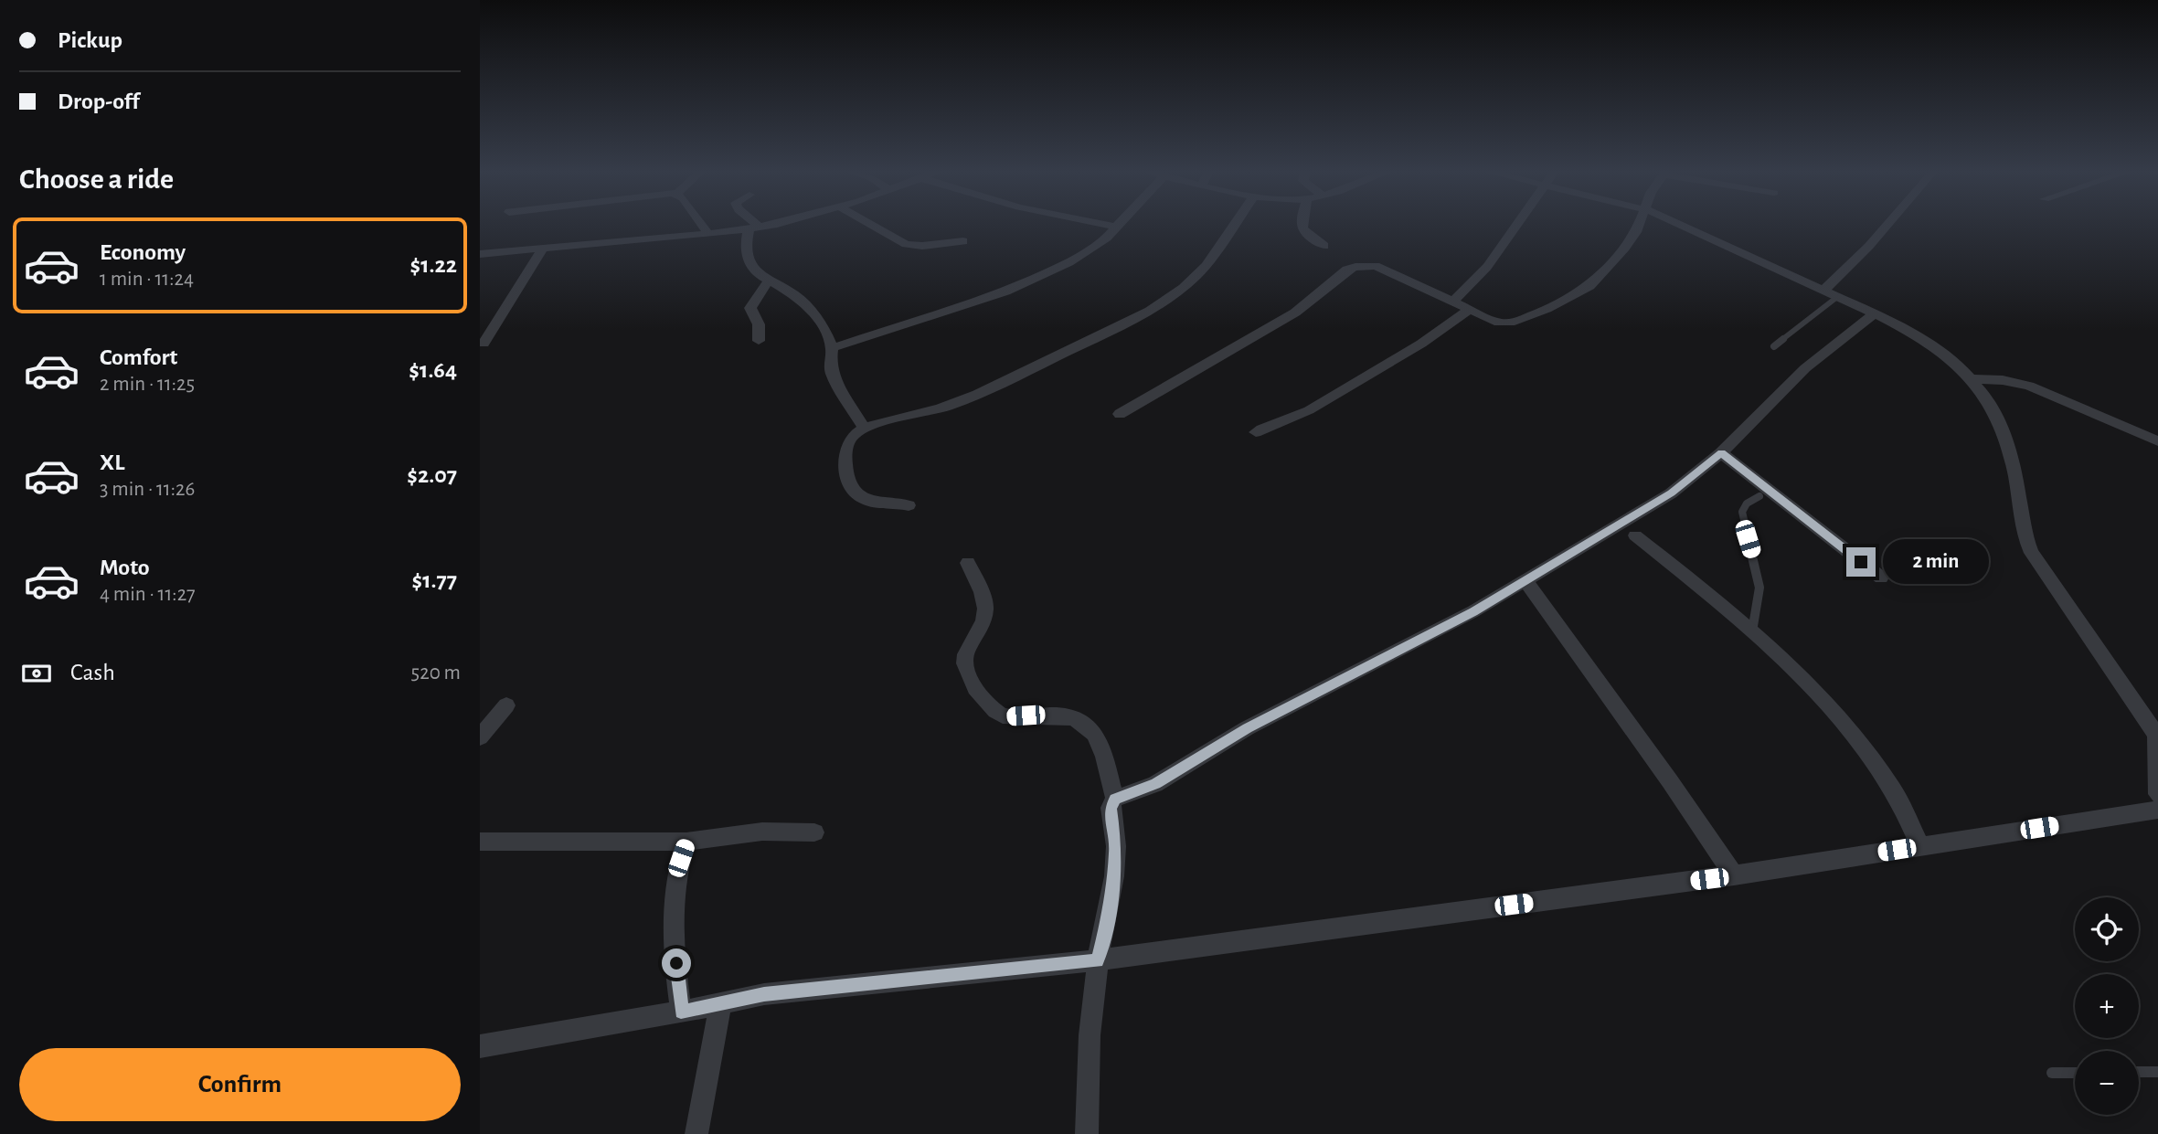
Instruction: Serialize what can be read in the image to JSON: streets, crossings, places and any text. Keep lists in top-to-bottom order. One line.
{"page":{"banner":["Pickup","Drop-off"],"heading":"Choose a ride","list":[{"name":"Economy","note":"1 min · 11:24","value":"$1.22"},{"name":"Comfort","note":"2 min · 11:25","value":"$1.64"},{"name":"XL","note":"3 min · 11:26","value":"$2.07"},{"name":"Moto","note":"4 min · 11:27","value":"$1.77"}],"bubble":"2 min","pay":["Cash","520 m"],"map_buttons":["+","−"],"buttons":"Confirm"}}
